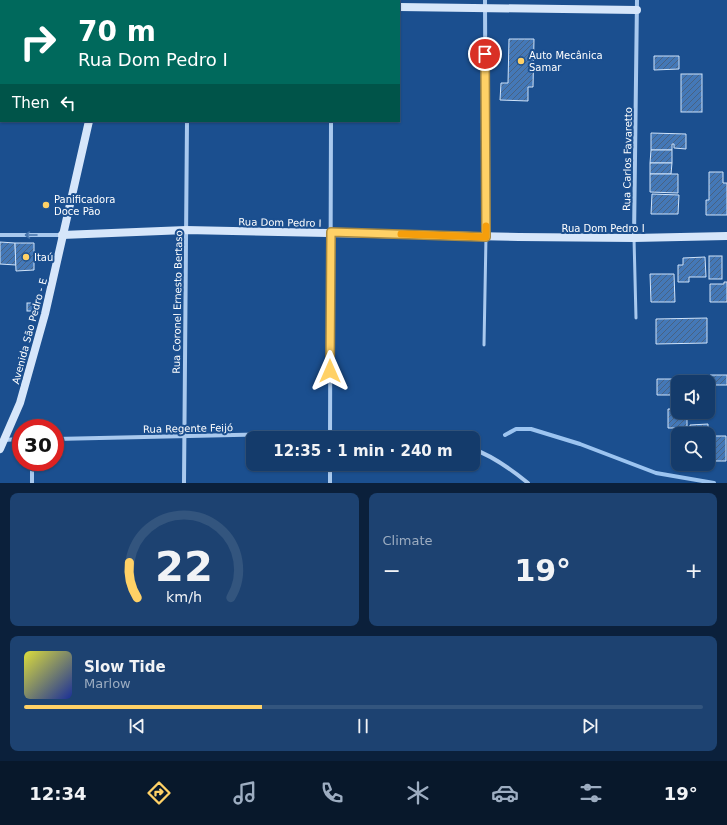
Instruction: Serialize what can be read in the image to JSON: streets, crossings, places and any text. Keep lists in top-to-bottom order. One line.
{"streets":{"street":["Rua Carlos Favaretto","Rua Dom Pedro I","Rua Coronel Ernesto Bertaso","Avenida São Pedro - E","Rua Regente Feijó"]},"crossings":[["Rua Carlos Favaretto","Rua Dom Pedro I"],["Rua Dom Pedro I","Rua Coronel Ernesto Bertaso"],["Rua Dom Pedro I","Avenida São Pedro - E"],["Rua Coronel Ernesto Bertaso","Rua Regente Feijó"]],"places":["Auto Mecânica Samar","Panificadora Doce Pão","Itaú"],"page":{"turn":["70 m","Rua Dom Pedro I"],"then":"Then","limit":"30","trip":"12:35 · 1 min · 240 m","tile":"Climate","heat":["−","19°","+"],"song":["Slow Tide","Marlow"],"tabs":["12:34","19°"],"gauge":["22","km/h"]}}
